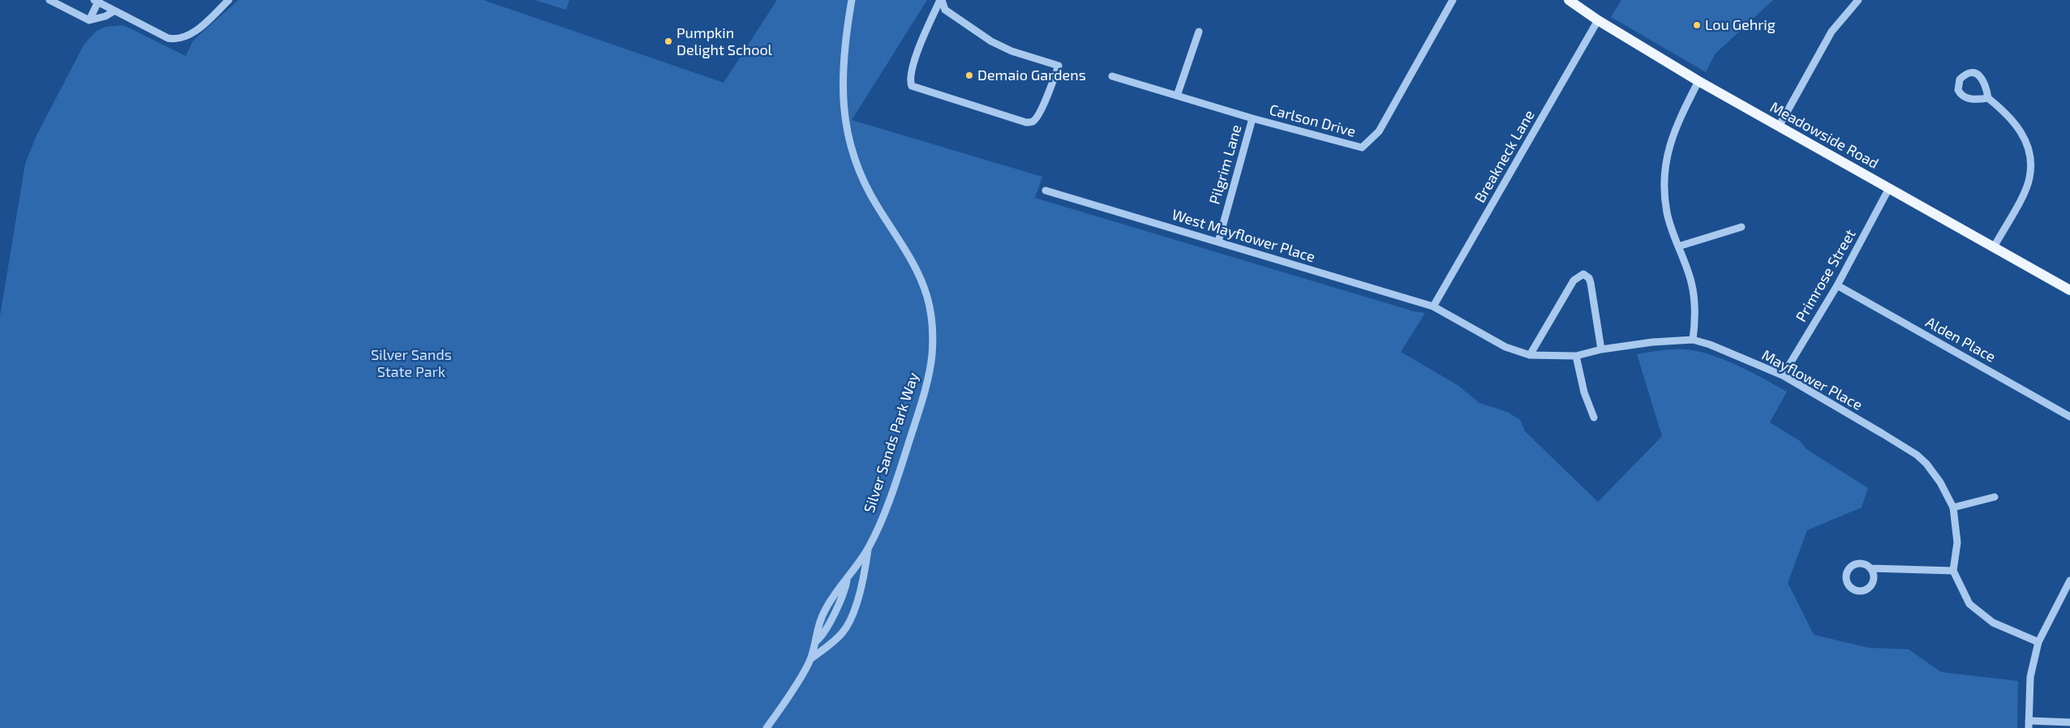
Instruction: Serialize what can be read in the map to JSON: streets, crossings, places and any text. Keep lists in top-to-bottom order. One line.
{"streets":{"main road":["Meadowside Road"],"street":["Carlson Drive","Breakneck Lane","Pilgrim Lane","West Mayflower Place","Primrose Street","Alden Place","Mayflower Place","Silver Sands Park Way"]},"crossings":[["Carlson Drive","Pilgrim Lane"],["Meadowside Road","Breakneck Lane"],["Meadowside Road","Primrose Street"],["Breakneck Lane","West Mayflower Place"],["Breakneck Lane","Mayflower Place"],["Pilgrim Lane","West Mayflower Place"],["West Mayflower Place","Mayflower Place"],["Primrose Street","Alden Place"],["Primrose Street","Mayflower Place"]],"parks":["Silver Sands State Park"],"places":["Lou Gehrig","Pumpkin Delight School","Demaio Gardens"]}
